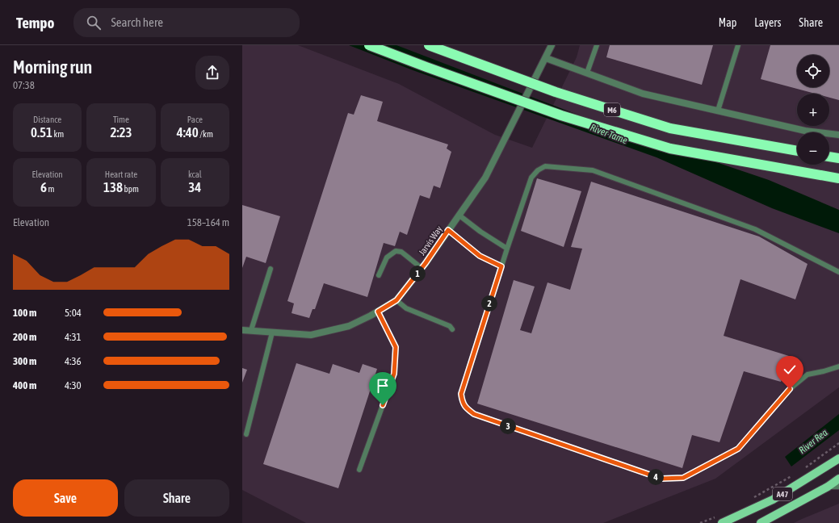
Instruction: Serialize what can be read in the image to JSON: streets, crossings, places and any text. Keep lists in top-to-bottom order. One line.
{"streets":{"highway":["M6"],"main road":["A47"],"street":["Jarvis Way"]},"water":["River Tame","River Rea"],"page":{"header":"Tempo","search":"Search here","nav":["Map","Layers","Share"],"heading":["Morning run","07:38"],"map_buttons":["+","−"],"stats":[["Distance","0.51 km"],["Time","2:23"],["Pace","4:40 /km"],["Elevation","6 m"],["Heart rate","138 bpm"],["kcal","34"]],"chart":["Elevation","158–164 m"],"pins":["1","2","3","4"],"list":[{"name":"100 m","note":"5:04"},{"name":"200 m","note":"4:31"},{"name":"300 m","note":"4:36"},{"name":"400 m","note":"4:30"}],"buttons":["Save","Share"]}}
